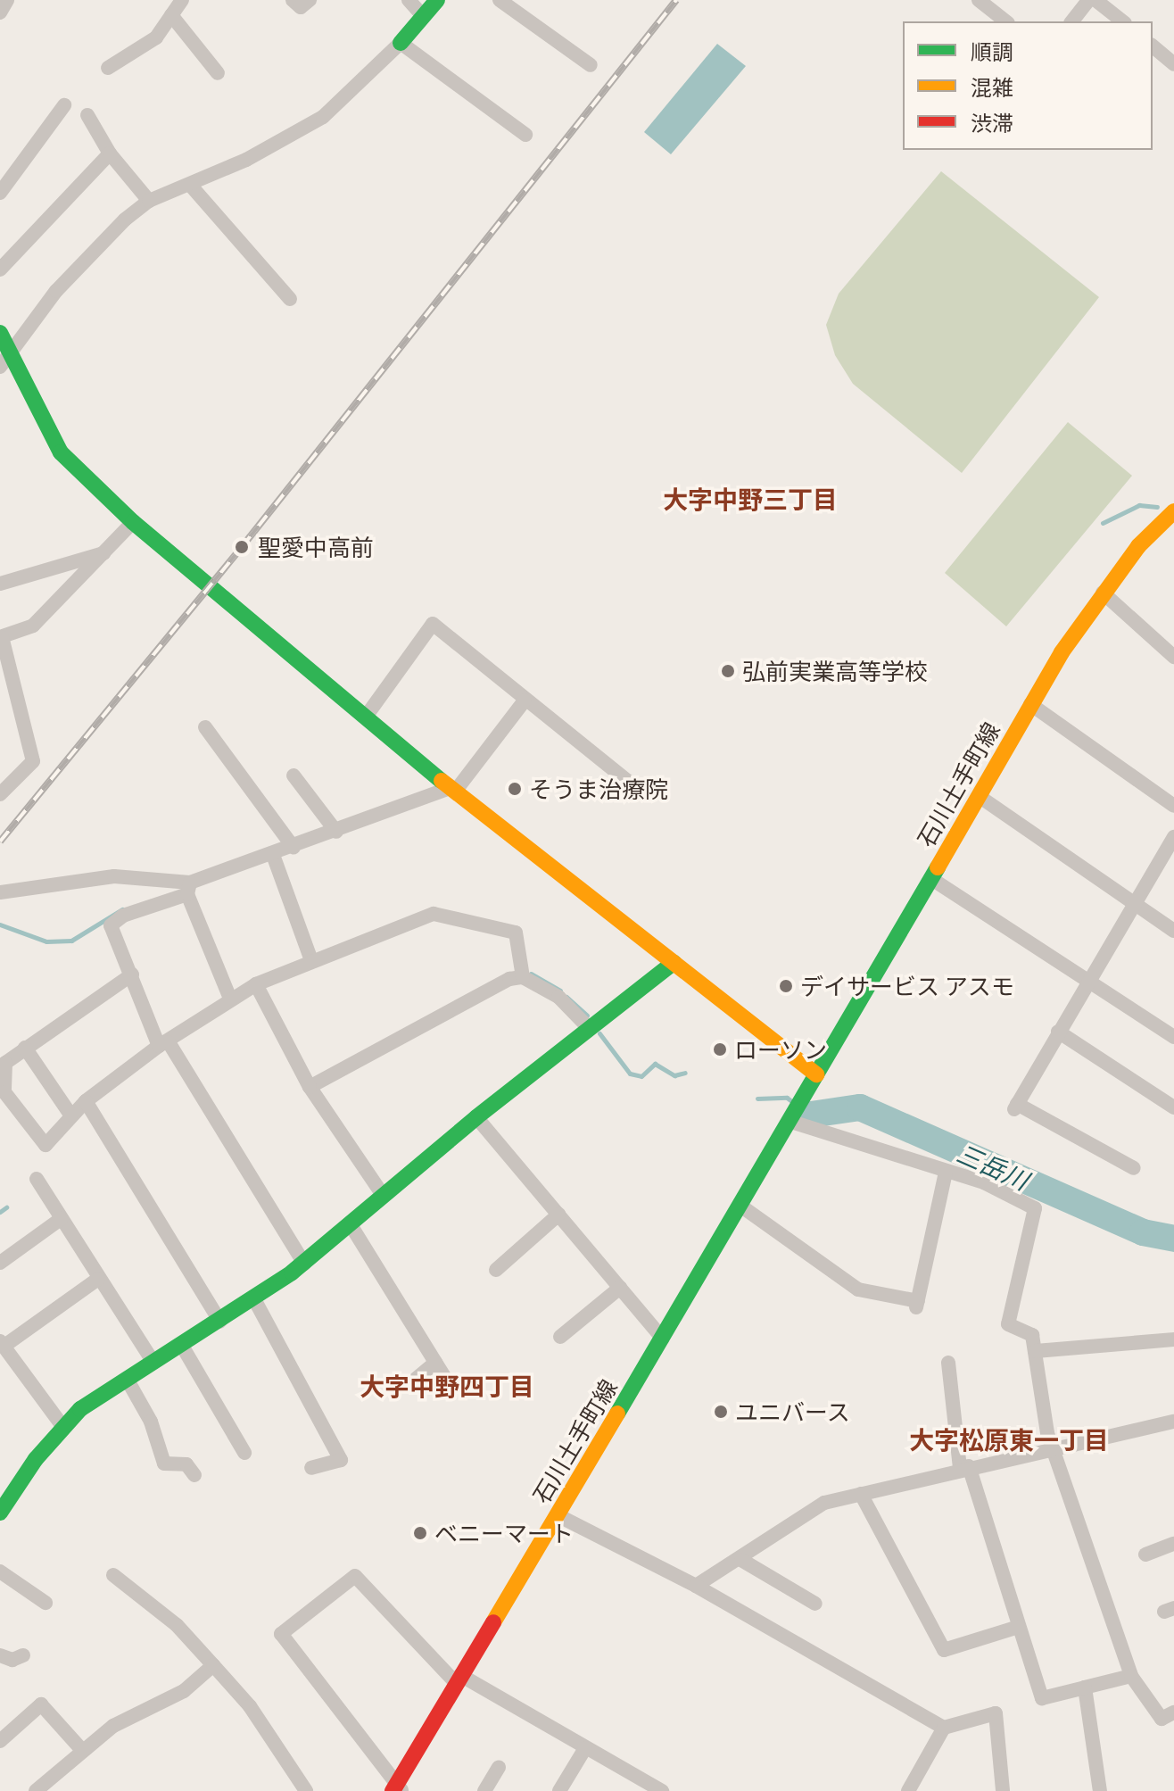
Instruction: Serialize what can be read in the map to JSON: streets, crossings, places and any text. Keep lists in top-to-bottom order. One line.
{"streets":{"street":["石川土手町線"]},"districts":["大字中野三丁目","大字中野四丁目","大字松原東一丁目"],"water":["三岳川"],"places":["聖愛中高前","弘前実業高等学校","そうま治療院","デイサービス アスモ","ローソン","ユニバース","ベニーマート"],"legend":["順調","混雑","渋滞"]}
